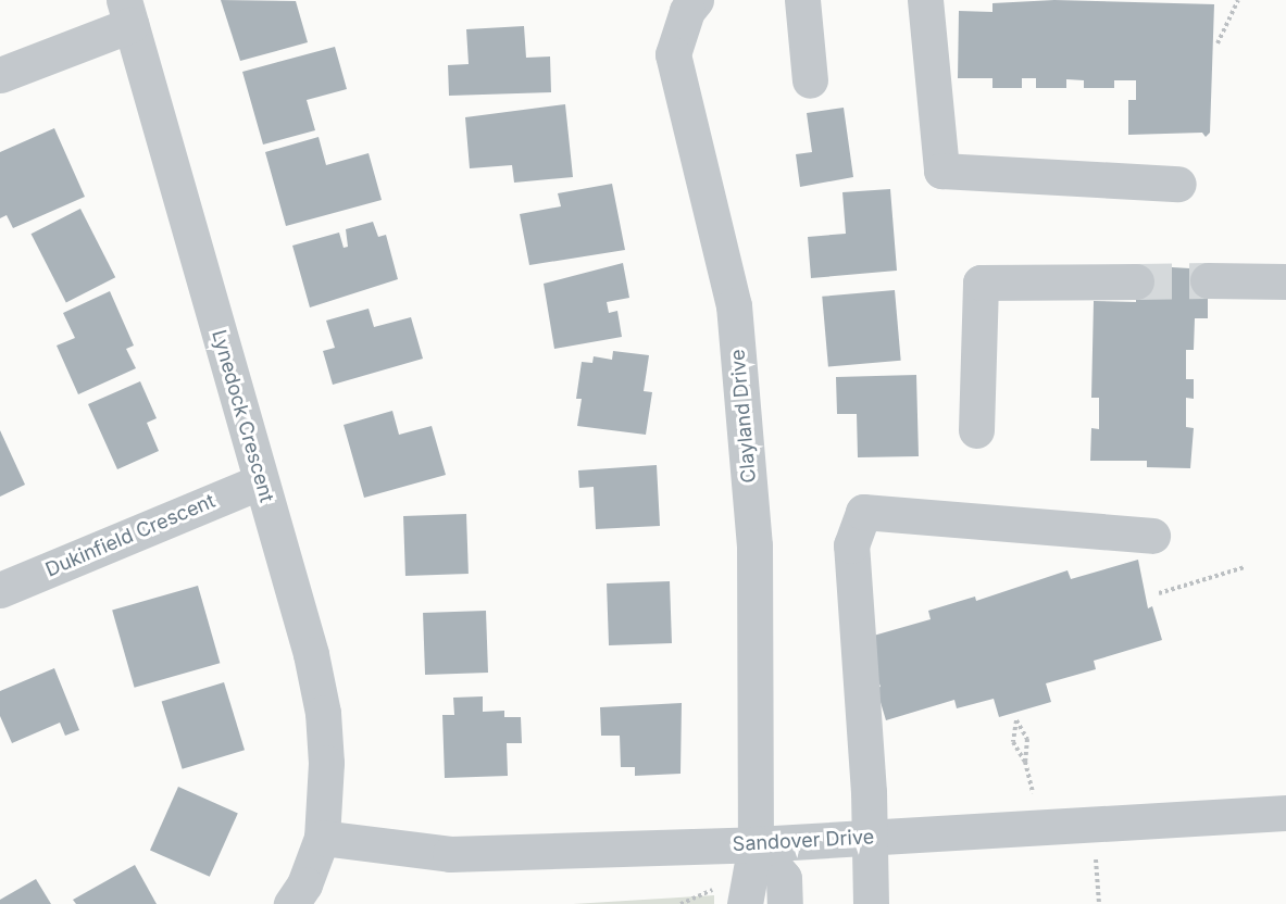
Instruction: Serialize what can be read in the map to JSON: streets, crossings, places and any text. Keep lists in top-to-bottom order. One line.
{"streets":{"street":["Lynedock Crescent","Clayland Drive","Dukinfield Crescent","Sandover Drive"]},"crossings":[["Lynedock Crescent","Dukinfield Crescent"],["Lynedock Crescent","Sandover Drive"],["Clayland Drive","Sandover Drive"]]}
